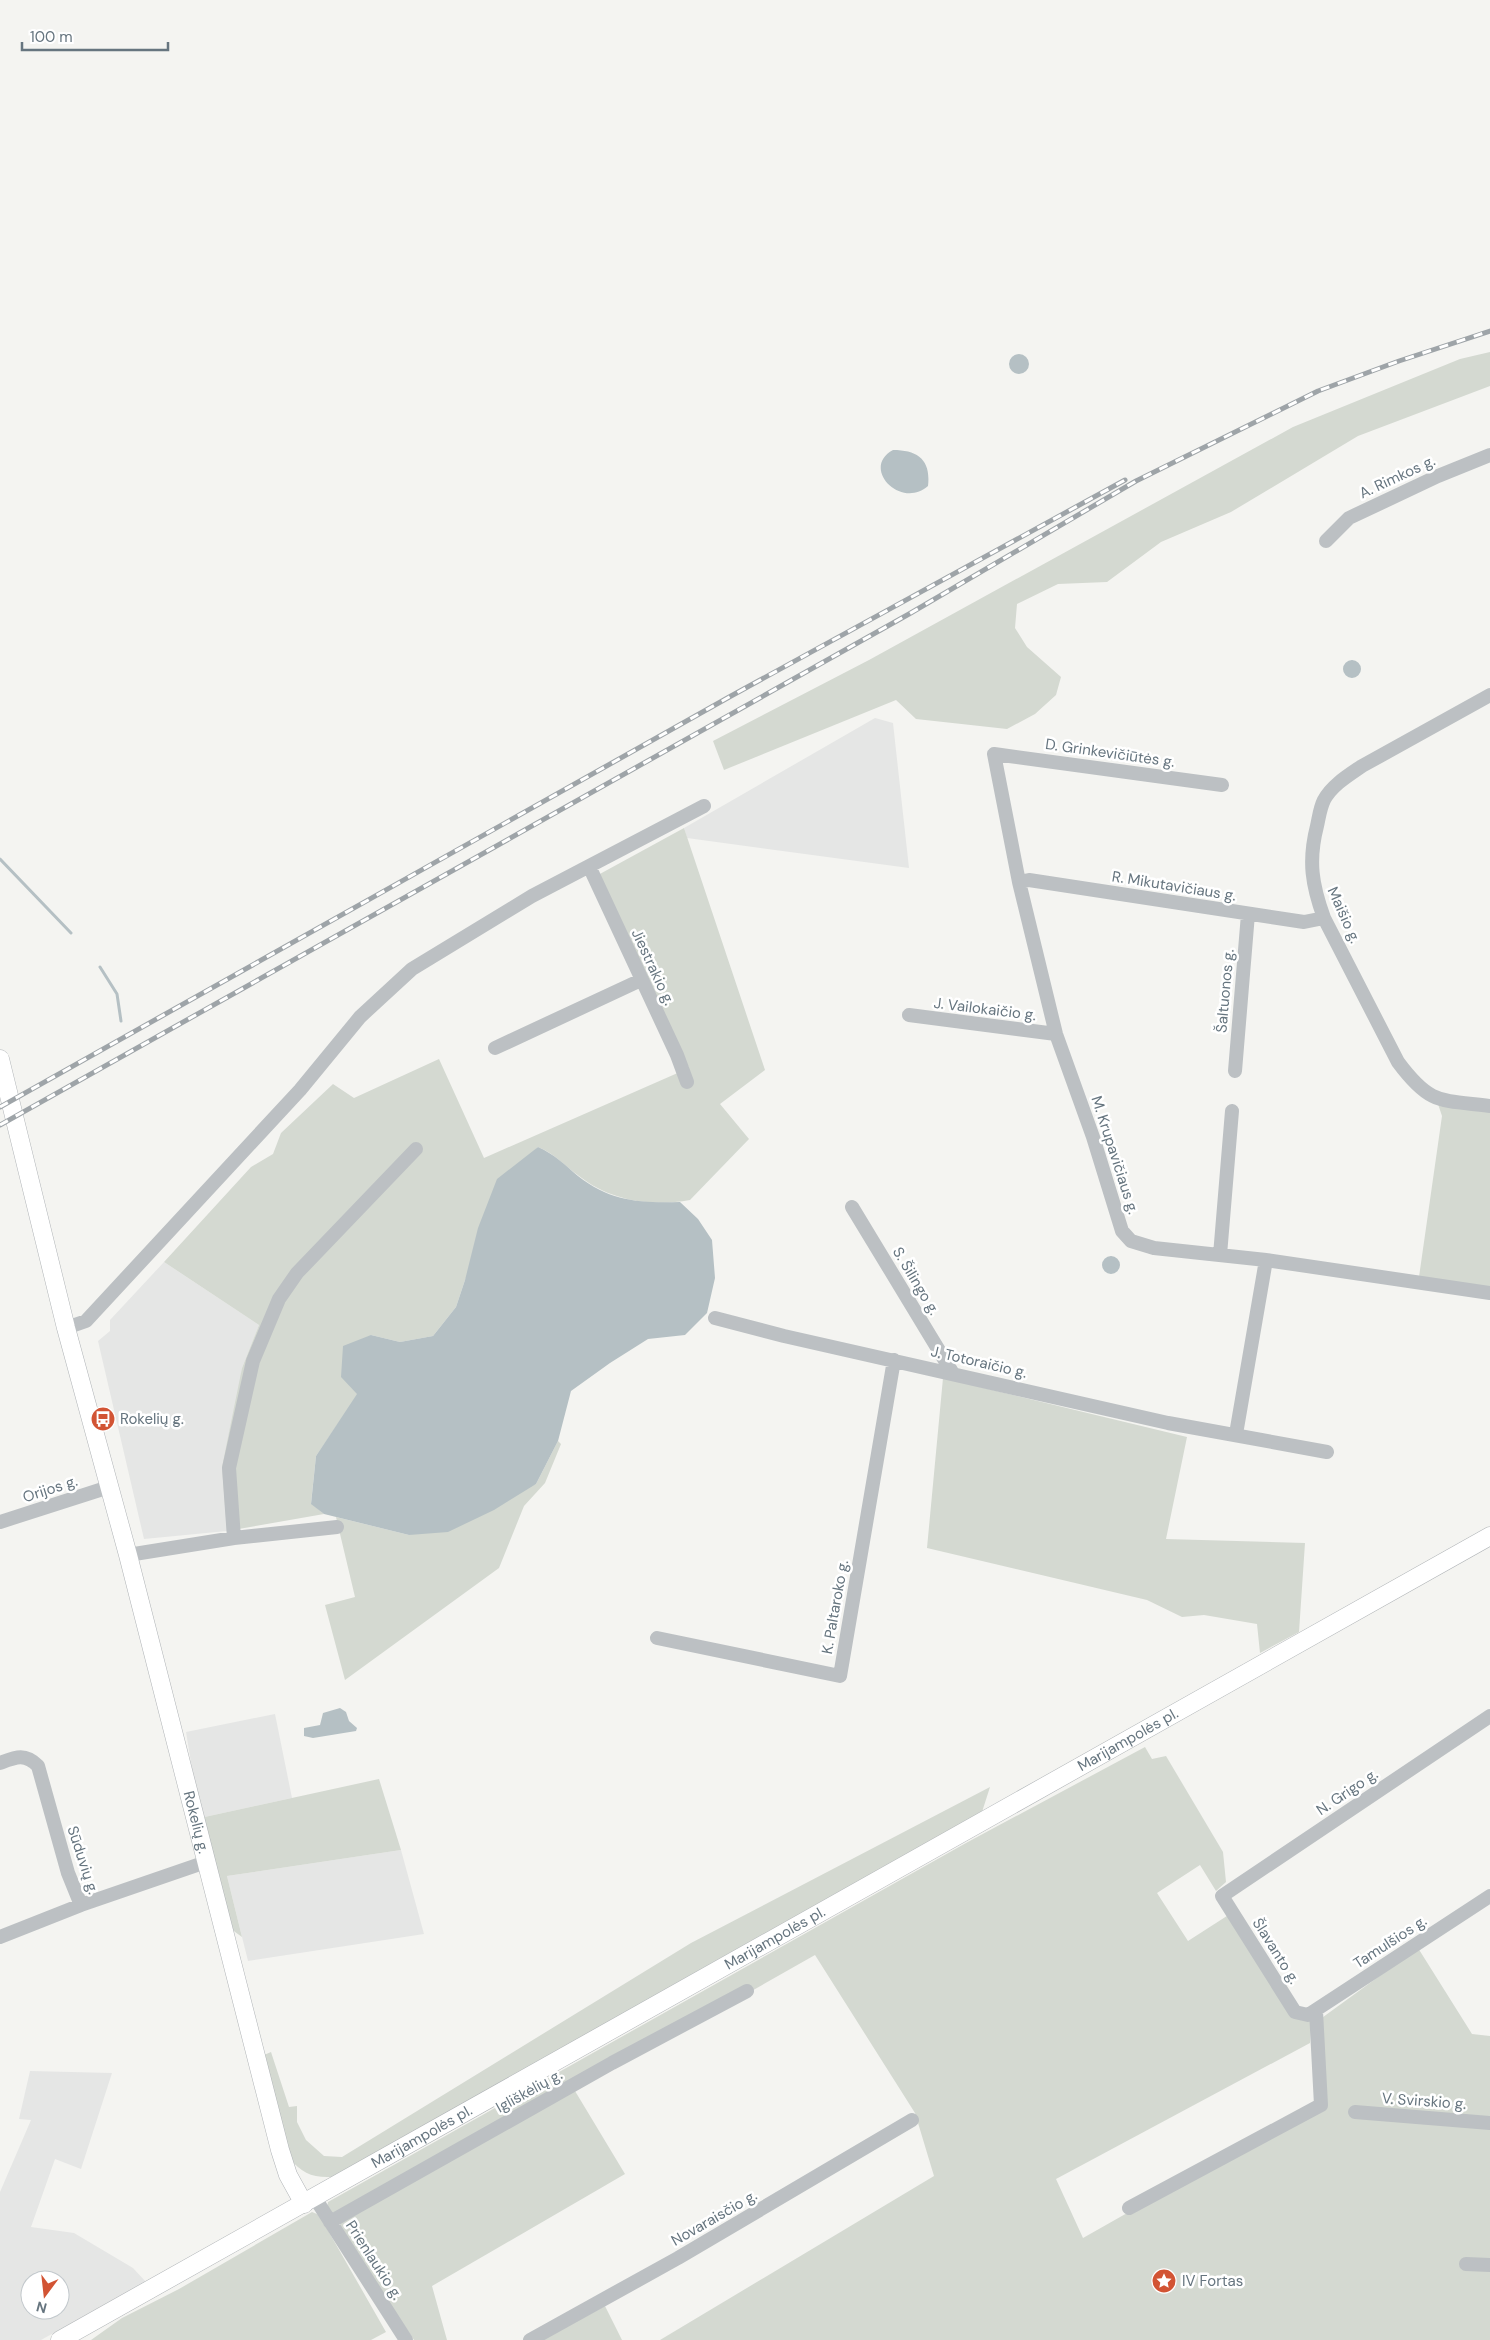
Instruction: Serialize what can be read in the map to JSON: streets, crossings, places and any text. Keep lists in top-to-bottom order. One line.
{"streets":{"main road":["Marijampolės pl.","Rokelių g."],"street":["A. Rimkos g.","D. Grinkevičiūtės g.","R. Mikutavičiaus g.","Maišio g.","Jiestrakio g.","Šaltuonos g.","J. Vailokaičio g.","M. Krupavičiaus g.","S. Šilingo g.","J. Totoraičio g.","Orijos g.","K. Paltaroko g.","N. Grigo g.","Sūduvių g.","Tamulšios g.","Šlavanto g.","Igliškėlių g.","V. Svirskio g.","Novaraisčio g.","Prienlaukio g."]},"crossings":[["D. Grinkevičiūtės g.","M. Krupavičiaus g."],["R. Mikutavičiaus g.","Maišio g."],["R. Mikutavičiaus g.","Šaltuonos g."],["R. Mikutavičiaus g.","M. Krupavičiaus g."],["J. Vailokaičio g.","M. Krupavičiaus g."],["S. Šilingo g.","J. Totoraičio g."],["J. Totoraičio g.","K. Paltaroko g."],["Orijos g.","Rokelių g."],["Marijampolės pl.","Rokelių g."],["Marijampolės pl.","Prienlaukio g."],["N. Grigo g.","Šlavanto g."],["Rokelių g.","Sūduvių g."],["Rokelių g.","Prienlaukio g."],["Tamulšios g.","Šlavanto g."],["Igliškėlių g.","Prienlaukio g."]],"places":{"bus stop":["Rokelių g."],"place":["IV Fortas"]},"scale_bar":"100 m","north":"bottom"}
